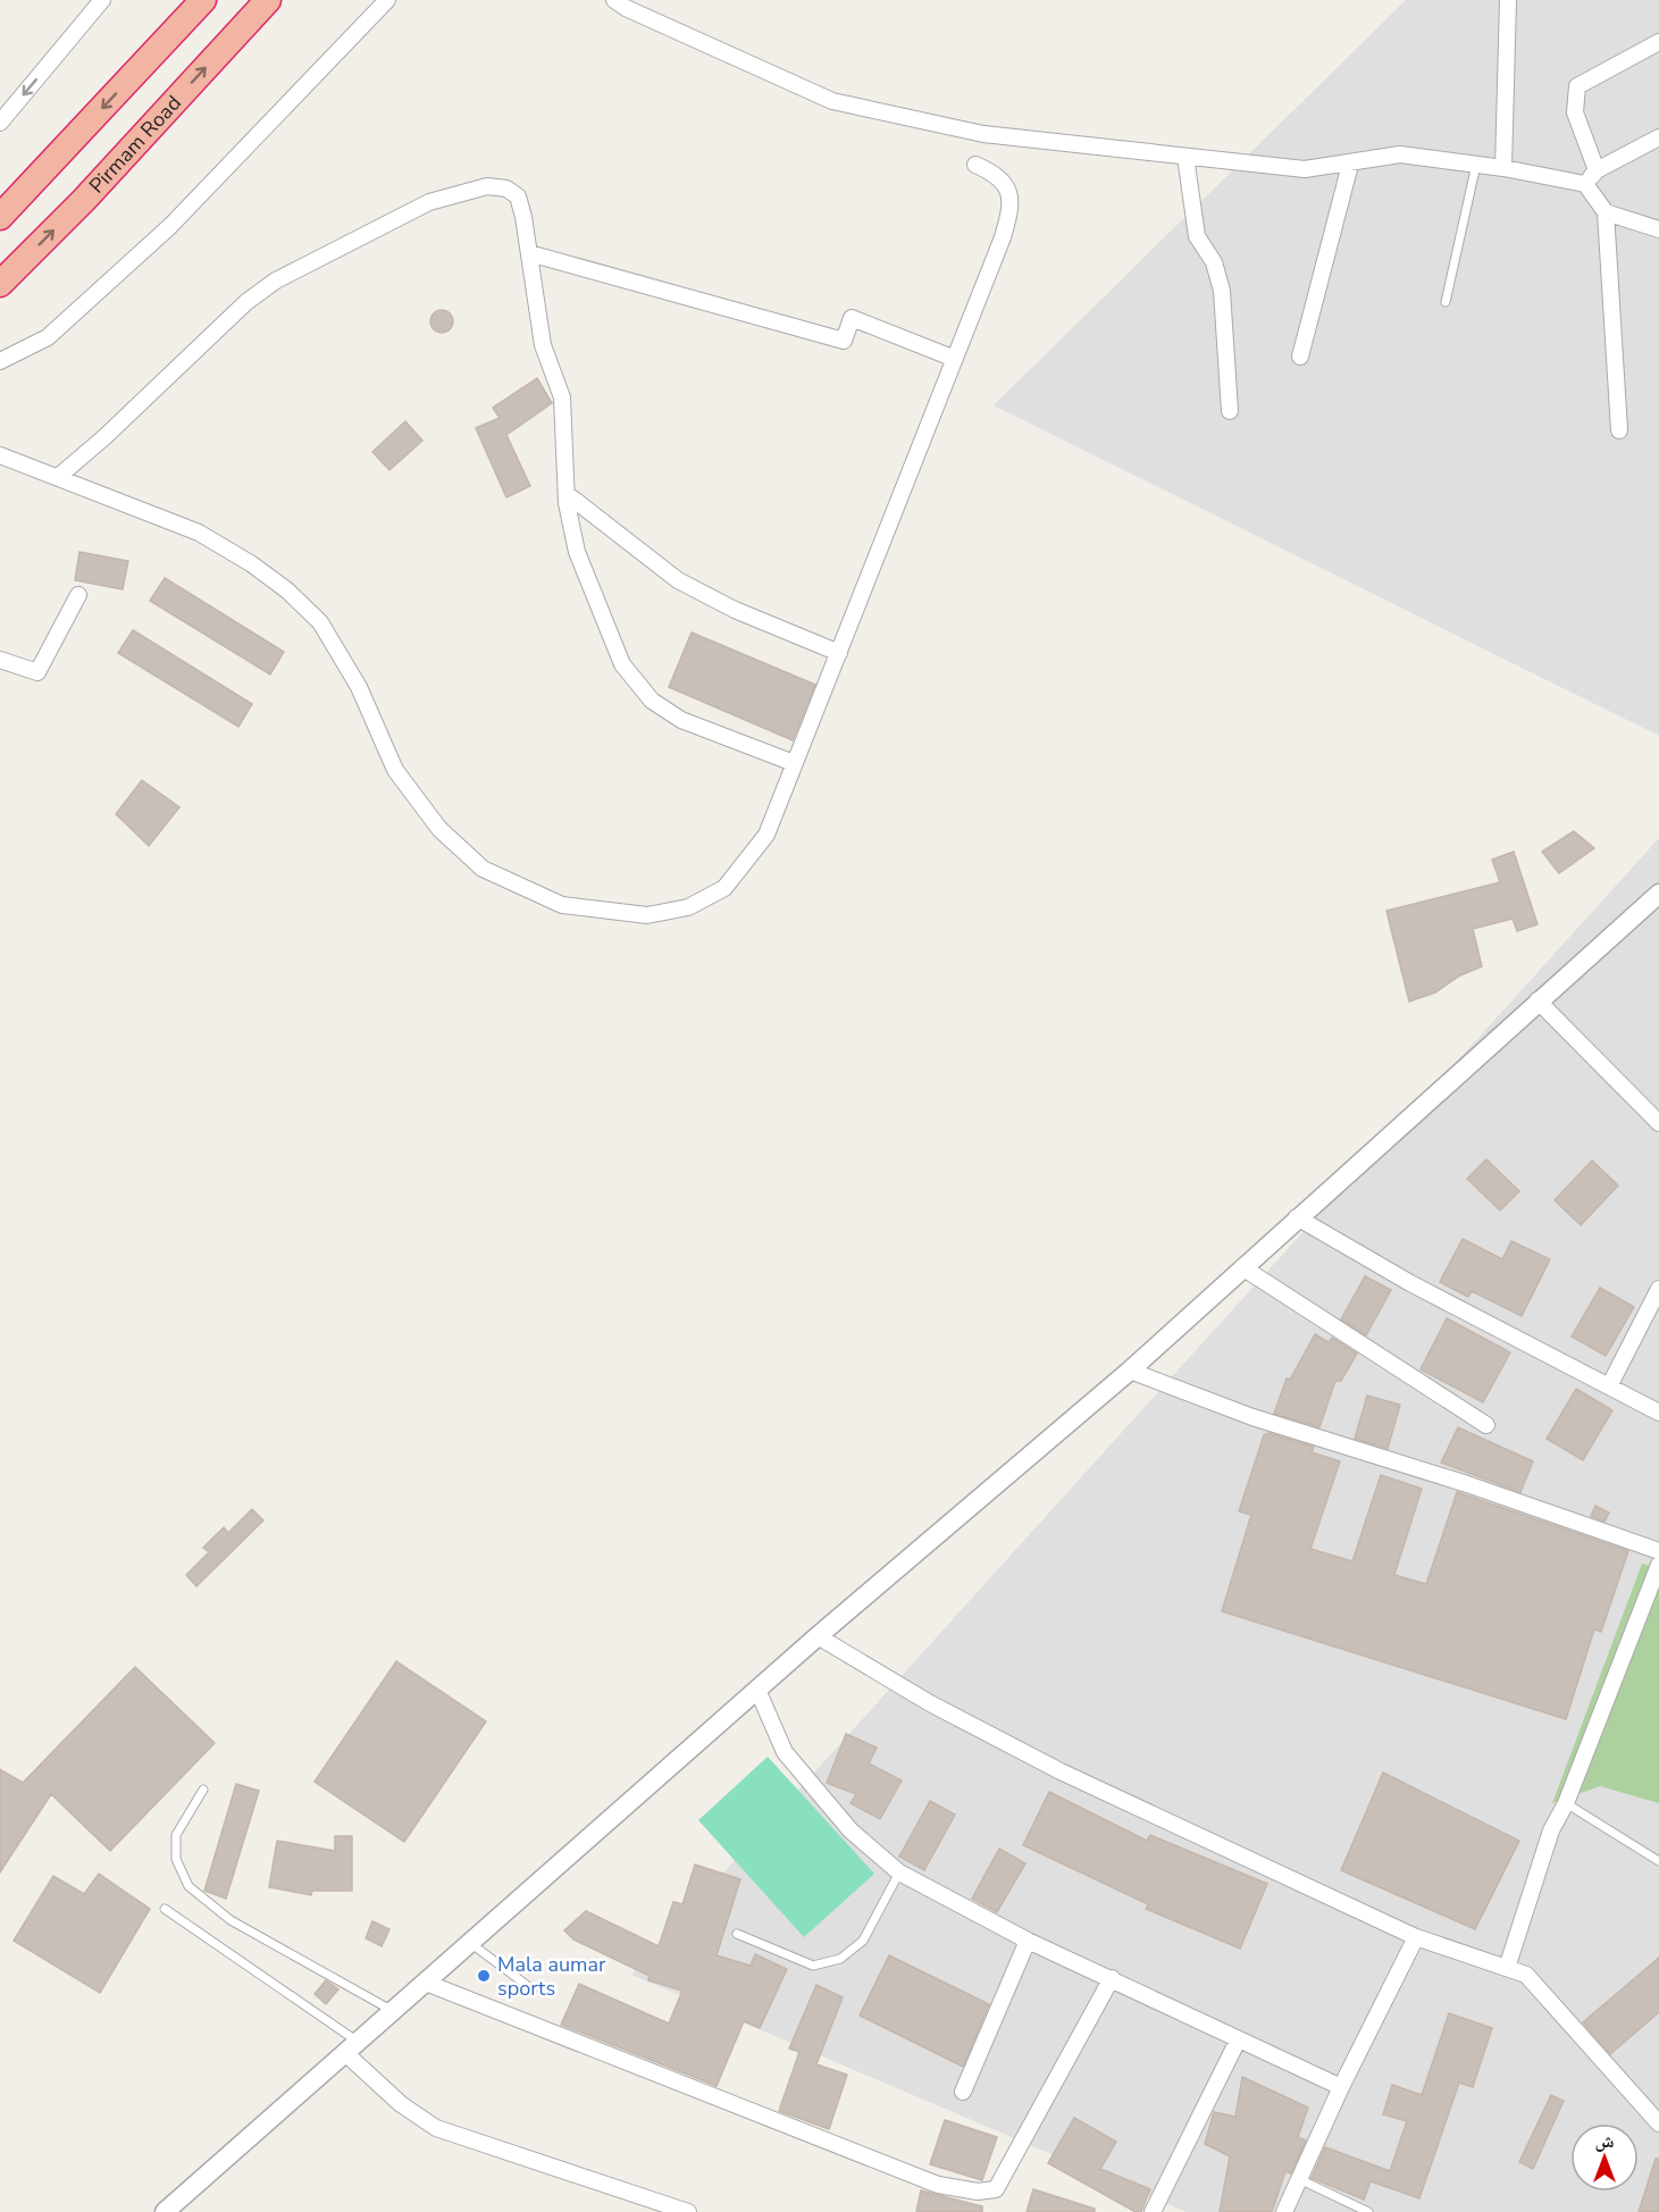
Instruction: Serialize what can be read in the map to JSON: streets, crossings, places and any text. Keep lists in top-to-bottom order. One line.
{"streets":{"highway":["Pirmam Road"]},"places":["Mala aumar sports"],"north":"top"}
